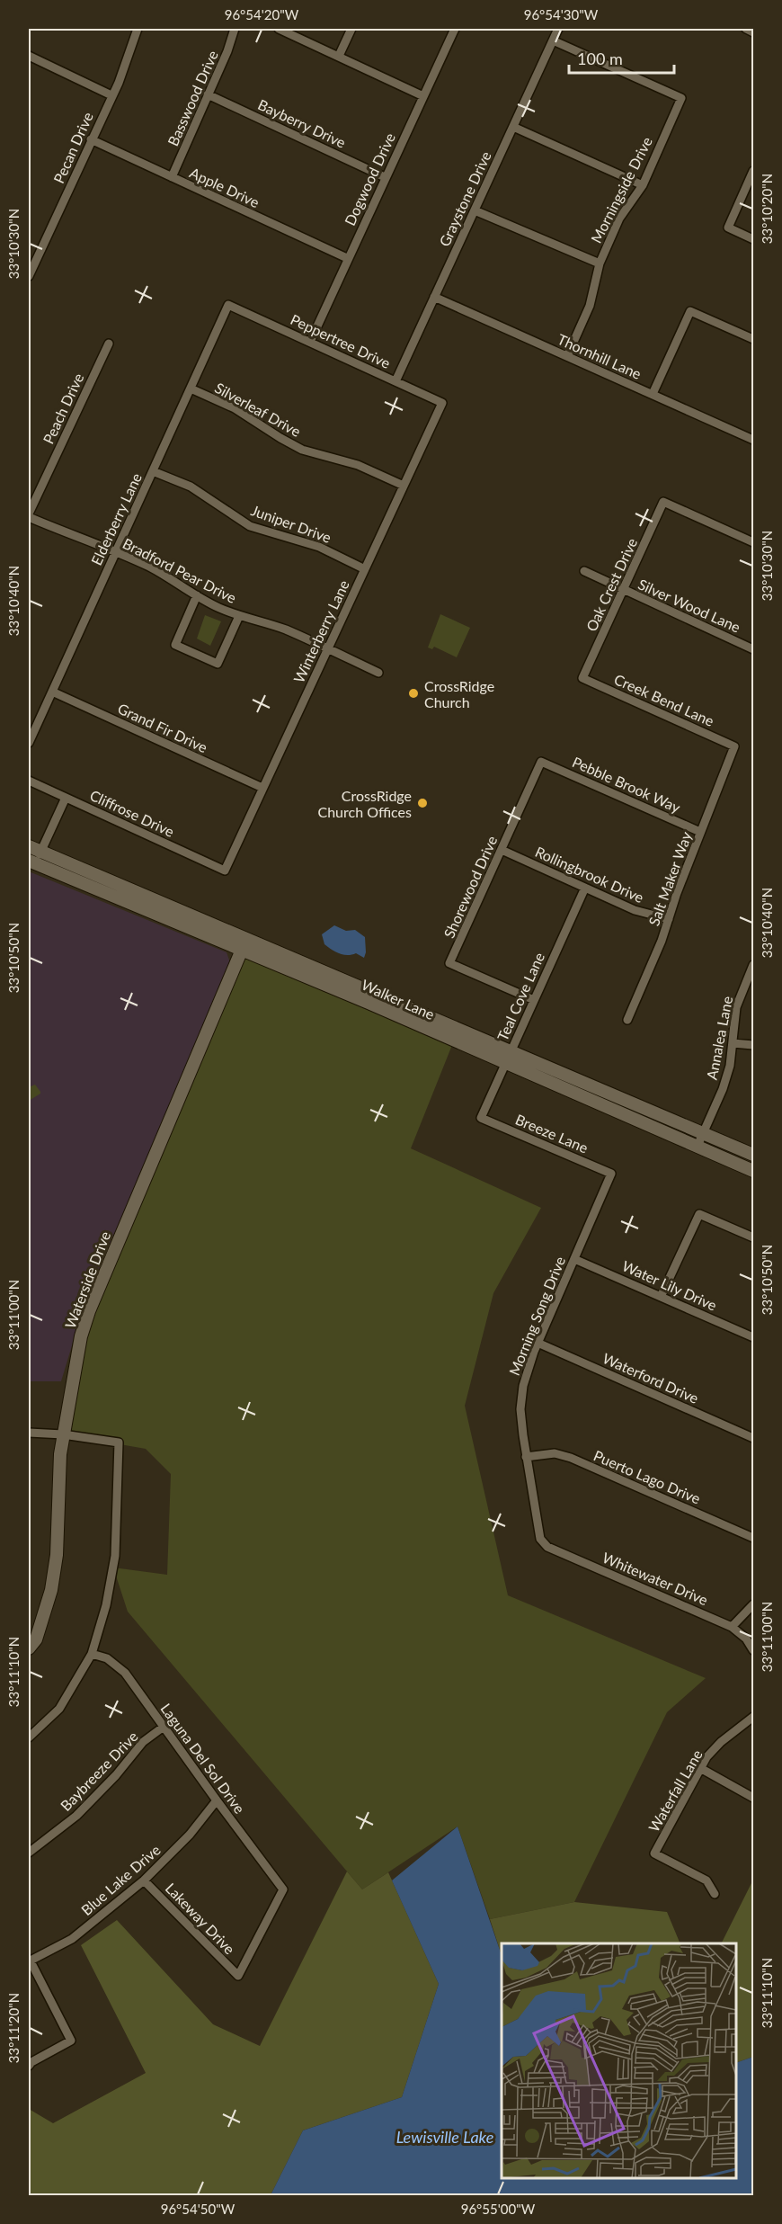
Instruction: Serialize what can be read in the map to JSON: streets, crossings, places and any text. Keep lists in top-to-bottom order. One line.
{"streets":{"street":["Basswood Drive","Bayberry Drive","Pecan Drive","Dogwood Drive","Apple Drive","Morningside Drive","Graystone Drive","Peppertree Drive","Thornhill Lane","Peach Drive","Silverleaf Drive","Elderberry Lane","Juniper Drive","Bradford Pear Drive","Oak Crest Drive","Silver Wood Lane","Winterberry Lane","Creek Bend Lane","Grand Fir Drive","Pebble Brook Way","Cliffrose Drive","Rollingbrook Drive","Salt Maker Way","Shorewood Drive","Teal Cove Lane","Walker Lane","Annalea Lane","Breeze Lane","Waterside Drive","Water Lily Drive","Morning Song Drive","Waterford Drive","Puerto Lago Drive","Whitewater Drive","Laguna Del Sol Drive","Baybreeze Drive","Waterfall Lane","Blue Lake Drive","Lakeway Drive"]},"crossings":[["Basswood Drive","Bayberry Drive"],["Basswood Drive","Apple Drive"],["Bayberry Drive","Dogwood Drive"],["Pecan Drive","Apple Drive"],["Dogwood Drive","Apple Drive"],["Dogwood Drive","Peppertree Drive"],["Morningside Drive","Graystone Drive"],["Morningside Drive","Thornhill Lane"],["Graystone Drive","Peppertree Drive"],["Graystone Drive","Thornhill Lane"],["Peppertree Drive","Elderberry Lane"],["Peppertree Drive","Winterberry Lane"],["Peach Drive","Bradford Pear Drive"],["Silverleaf Drive","Elderberry Lane"],["Silverleaf Drive","Winterberry Lane"],["Elderberry Lane","Juniper Drive"],["Elderberry Lane","Bradford Pear Drive"],["Elderberry Lane","Grand Fir Drive"],["Juniper Drive","Winterberry Lane"],["Bradford Pear Drive","Winterberry Lane"],["Oak Crest Drive","Silver Wood Lane"],["Oak Crest Drive","Creek Bend Lane"],["Winterberry Lane","Grand Fir Drive"],["Winterberry Lane","Cliffrose Drive"],["Creek Bend Lane","Salt Maker Way"],["Pebble Brook Way","Salt Maker Way"],["Pebble Brook Way","Shorewood Drive"],["Rollingbrook Drive","Salt Maker Way"],["Rollingbrook Drive","Shorewood Drive"],["Rollingbrook Drive","Teal Cove Lane"],["Shorewood Drive","Teal Cove Lane"],["Teal Cove Lane","Walker Lane"],["Teal Cove Lane","Breeze Lane"],["Walker Lane","Annalea Lane"],["Walker Lane","Waterside Drive"],["Breeze Lane","Morning Song Drive"],["Water Lily Drive","Morning Song Drive"],["Morning Song Drive","Waterford Drive"],["Morning Song Drive","Puerto Lago Drive"],["Morning Song Drive","Whitewater Drive"],["Laguna Del Sol Drive","Baybreeze Drive"],["Laguna Del Sol Drive","Blue Lake Drive"],["Laguna Del Sol Drive","Lakeway Drive"],["Blue Lake Drive","Lakeway Drive"]],"water":["Lewisville Lake"],"places":["CrossRidge Church","CrossRidge Church Offices"],"scale_bar":"100 m","coordinates":["96°54'20\"W","96°54'30\"W","33°10'20\"N","33°10'30\"N","33°10'40\"N","33°10'50\"N","33°11'00\"N","33°11'10\"N","33°11'20\"N","96°54'50\"W","96°55'00\"W"]}
